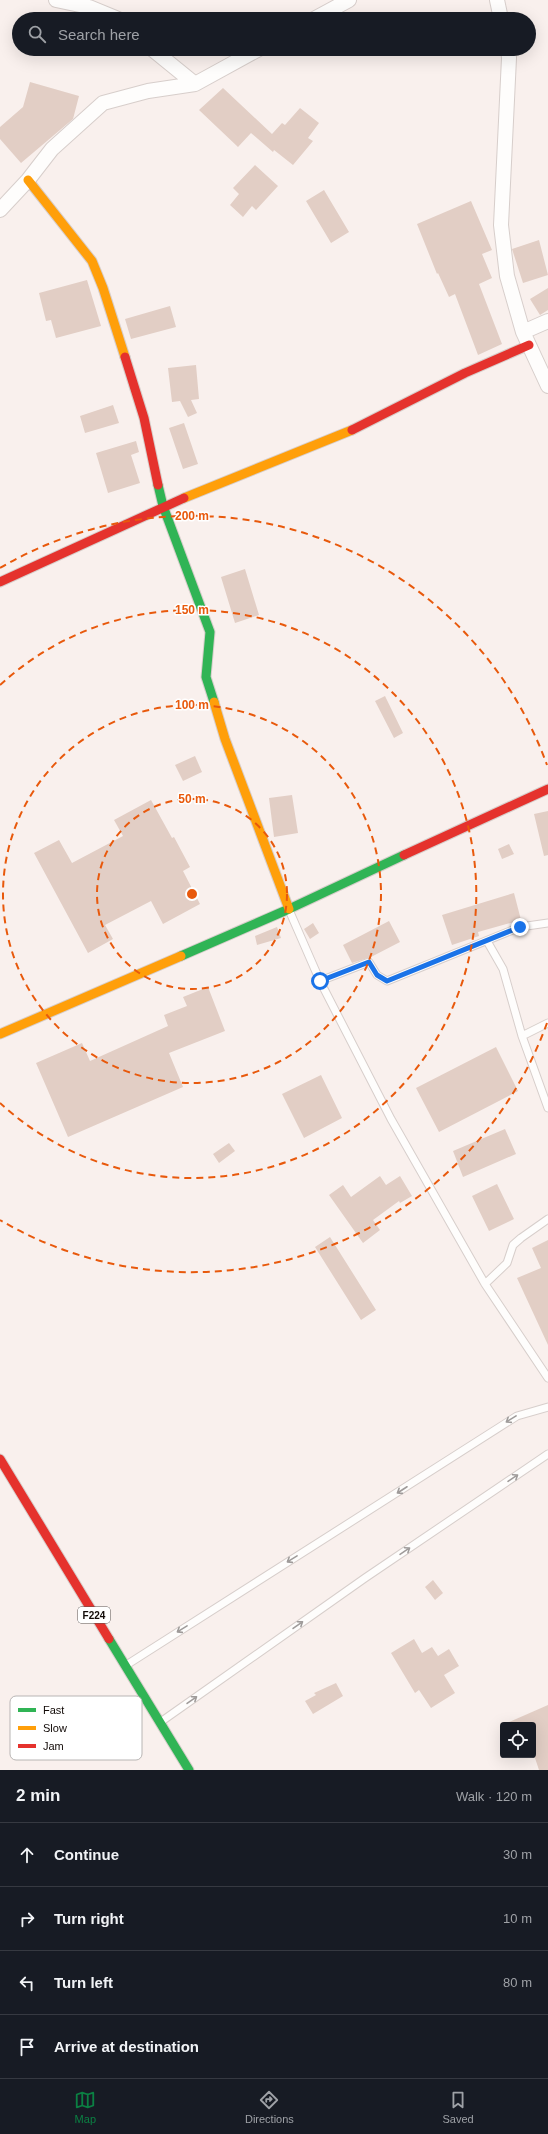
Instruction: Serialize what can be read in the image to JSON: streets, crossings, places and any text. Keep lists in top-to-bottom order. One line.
{"streets":{"street":["F224"]},"legend":["Fast","Slow","Jam"],"page":{"search":"Search here","heading":["2 min","Walk · 120 m"],"list":[["Continue","30 m"],["Turn right","10 m"],["Turn left","80 m"],"Arrive at destination"],"nav":["Map","Directions","Saved"]},"rings":["200 m","150 m","100 m","50 m"]}
